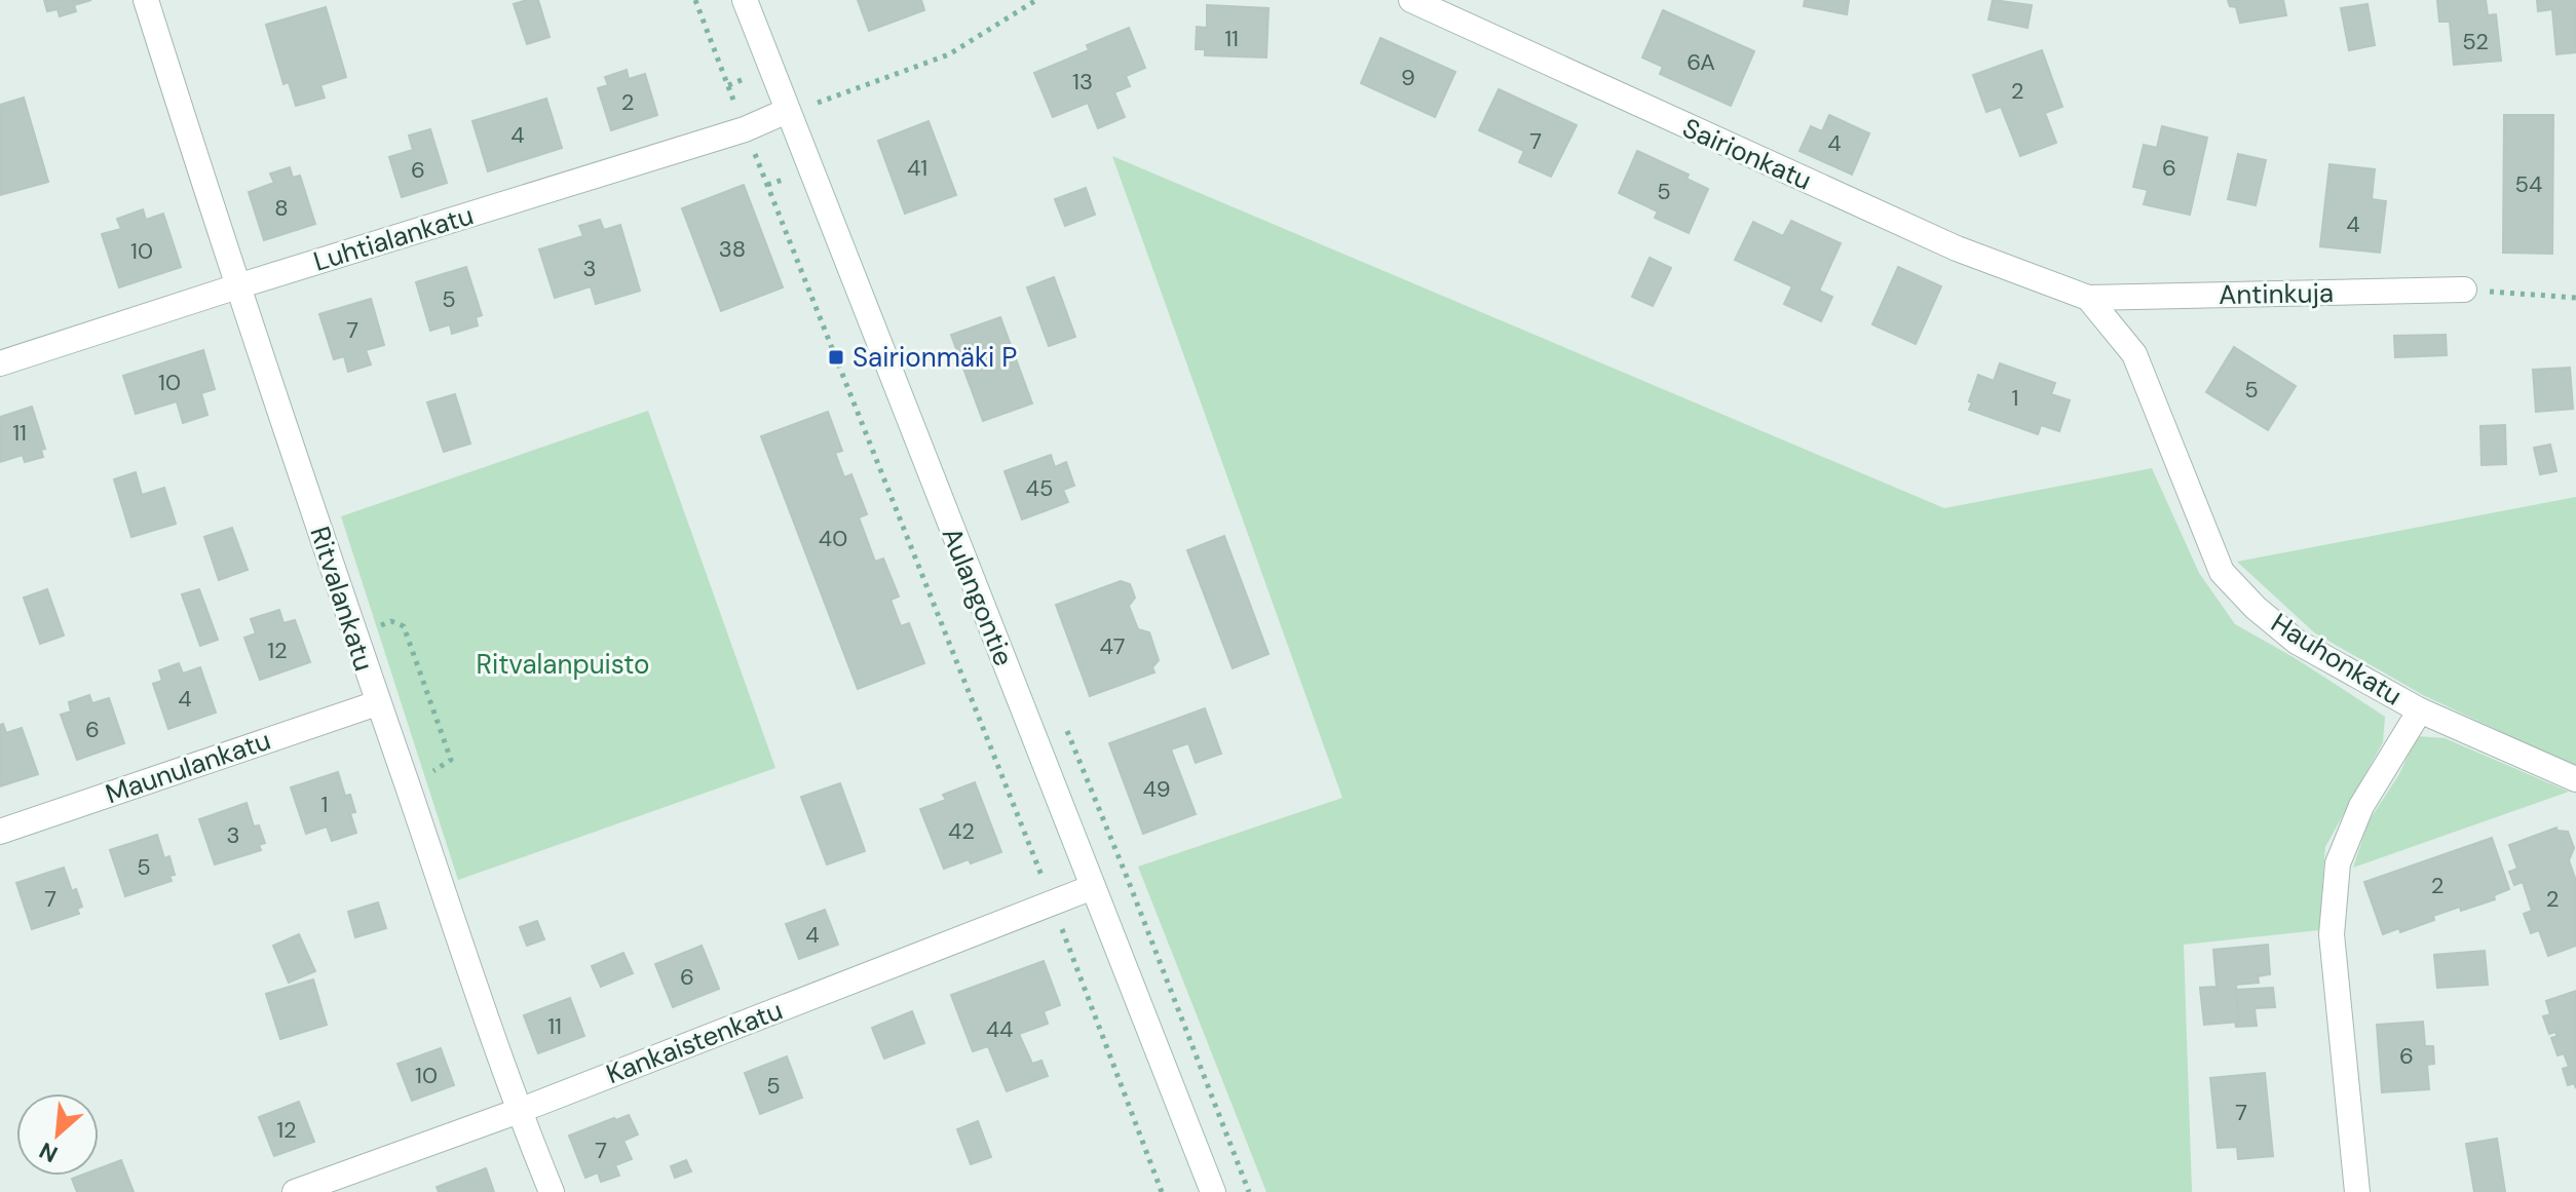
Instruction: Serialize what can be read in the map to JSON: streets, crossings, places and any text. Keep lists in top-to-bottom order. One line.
{"streets":{"street":["Sairionkatu","Luhtialankatu","Antinkuja","Aulangontie","Ritvalankatu","Hauhonkatu","Maunulankatu","Kankaistenkatu"]},"crossings":[["Sairionkatu","Antinkuja"],["Sairionkatu","Hauhonkatu"],["Luhtialankatu","Aulangontie"],["Luhtialankatu","Ritvalankatu"],["Antinkuja","Hauhonkatu"],["Aulangontie","Kankaistenkatu"],["Ritvalankatu","Maunulankatu"],["Ritvalankatu","Kankaistenkatu"]],"parks":["Ritvalanpuisto"],"places":{"transit":["Sairionmäki P"]},"house_numbers":["11","52","6A","9","13","2","2","4","7","4","41","6","6","54","5","8","4","38","10","3","5","7","10","5","1","11","45","40","47","12","4","6","49","1","42","3","5","2","7","2","4","6","11","44","6","10","5","7","12","7"],"north":"bottom left"}
